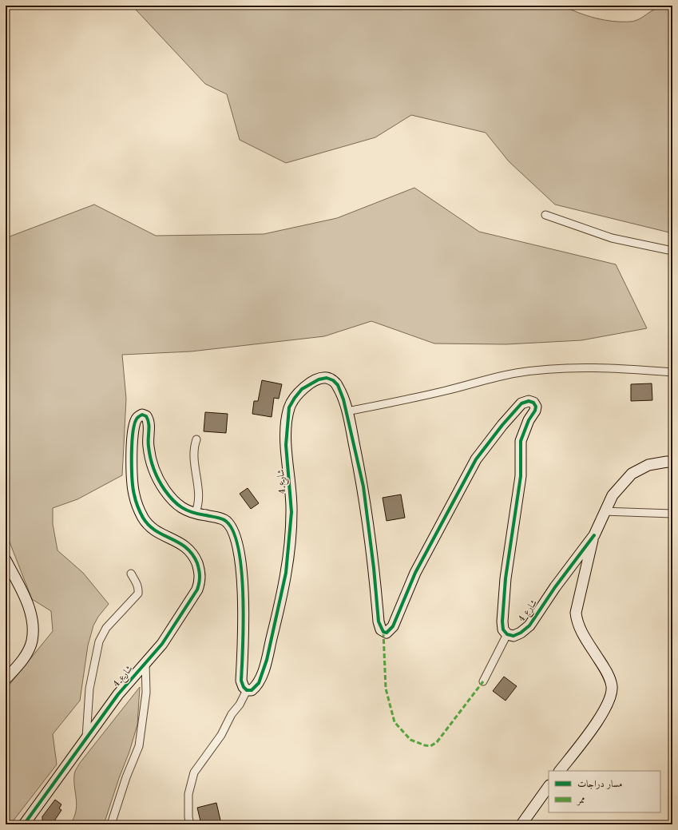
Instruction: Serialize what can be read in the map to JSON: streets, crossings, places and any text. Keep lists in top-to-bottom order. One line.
{"streets":{"street":["شارع 4"]},"legend":["مسار دراجات","ممر"]}
